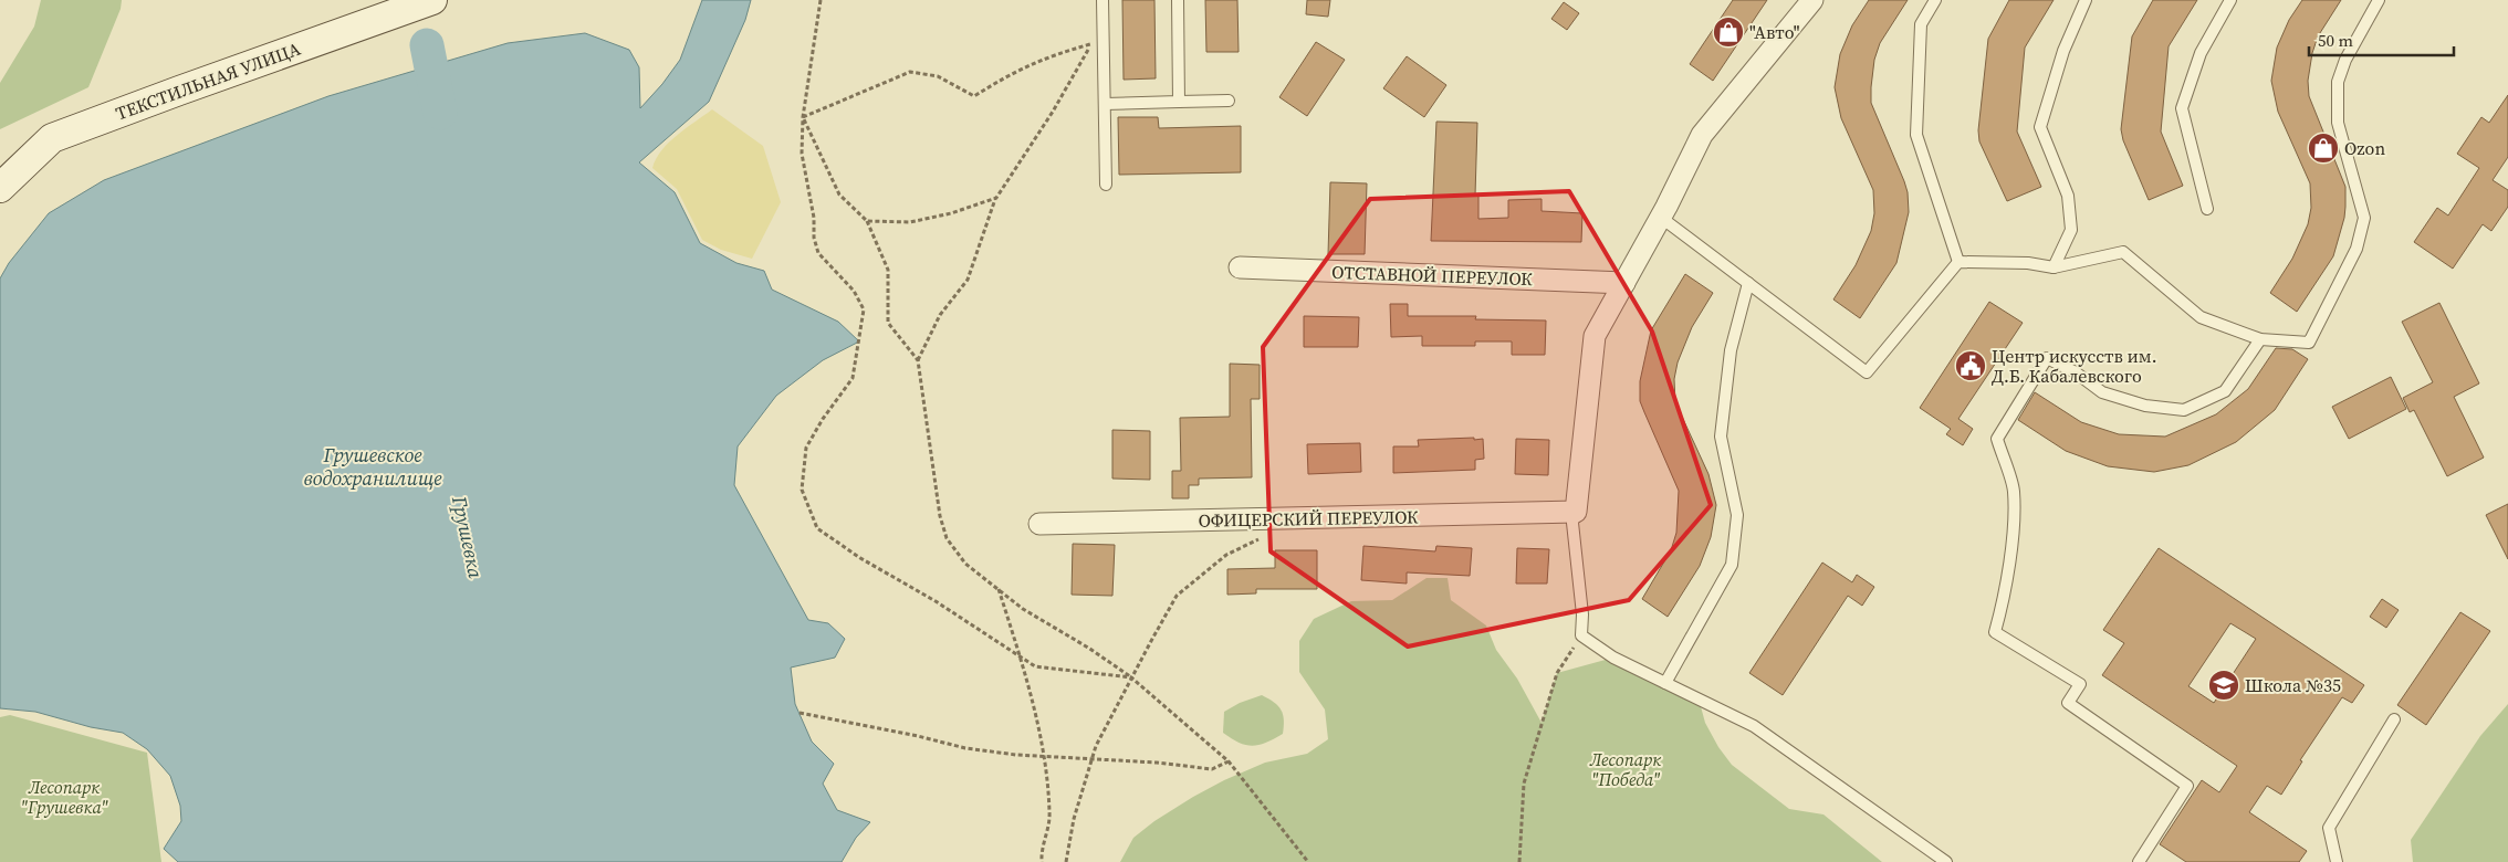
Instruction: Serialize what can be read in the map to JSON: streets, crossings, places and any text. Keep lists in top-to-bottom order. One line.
{"streets":{"main road":["ТЕКСТИЛЬНАЯ УЛИЦА"],"street":["ОТСТАВНОЙ ПЕРЕУЛОК","ОФИЦЕРСКИЙ ПЕРЕУЛОК"]},"water":["Грушевское водохранилище","Грушевка"],"parks":["Лесопарк \"Победа\"","Лесопарк \"Грушевка\""],"places":{"shop":["\"Авто\"","Ozon"],"public building":["Центр искусств им. Д.Б. Кабалевского"],"school or university":["Школа №35"]},"scale_bar":"50 m"}
